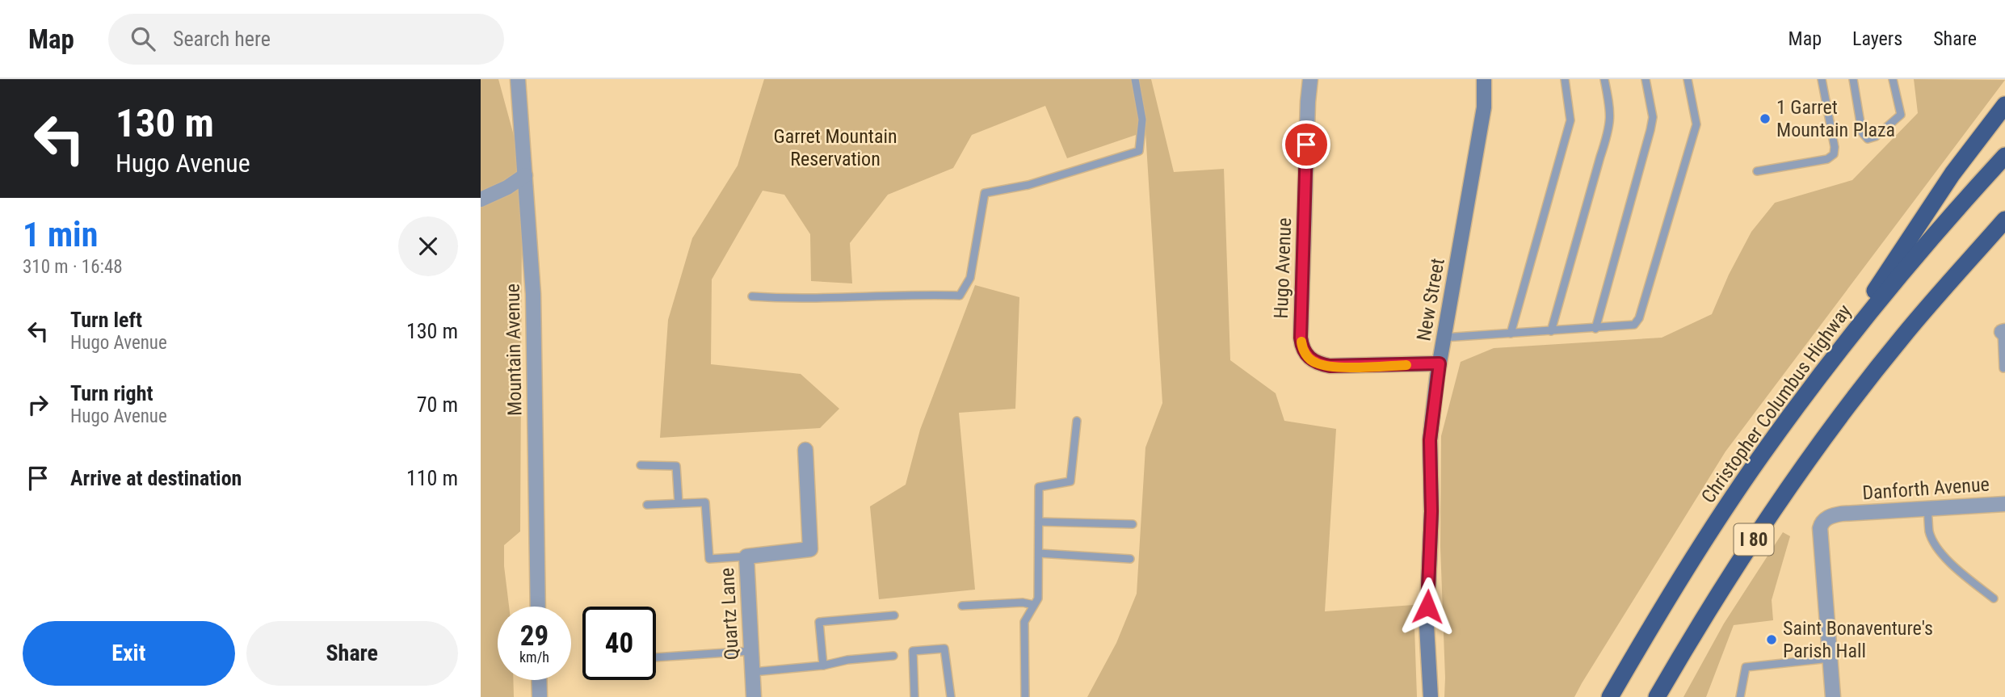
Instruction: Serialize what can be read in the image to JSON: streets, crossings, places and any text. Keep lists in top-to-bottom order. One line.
{"streets":{"highway":["Christopher Columbus Highway","I 80"],"street":["Hugo Avenue","New Street","Mountain Avenue","Danforth Avenue","Quartz Lane"]},"crossings":[["Hugo Avenue","New Street"]],"parks":["Garret Mountain Reservation"],"places":["1 Garret Mountain Plaza","Saint Bonaventure's Parish Hall"],"page":{"header":"Map","search":"Search here","nav":["Map","Layers","Share"],"turn":["130 m","Hugo Avenue"],"heading":["1 min","310 m · 16:48"],"list":[{"name":"Turn left","note":"Hugo Avenue","value":"130 m"},{"name":"Turn right","note":"Hugo Avenue","value":"70 m"},{"name":"Arrive at destination","value":"110 m"}],"speed":"29 km/h","limit":"40","buttons":["Exit","Share"]}}
